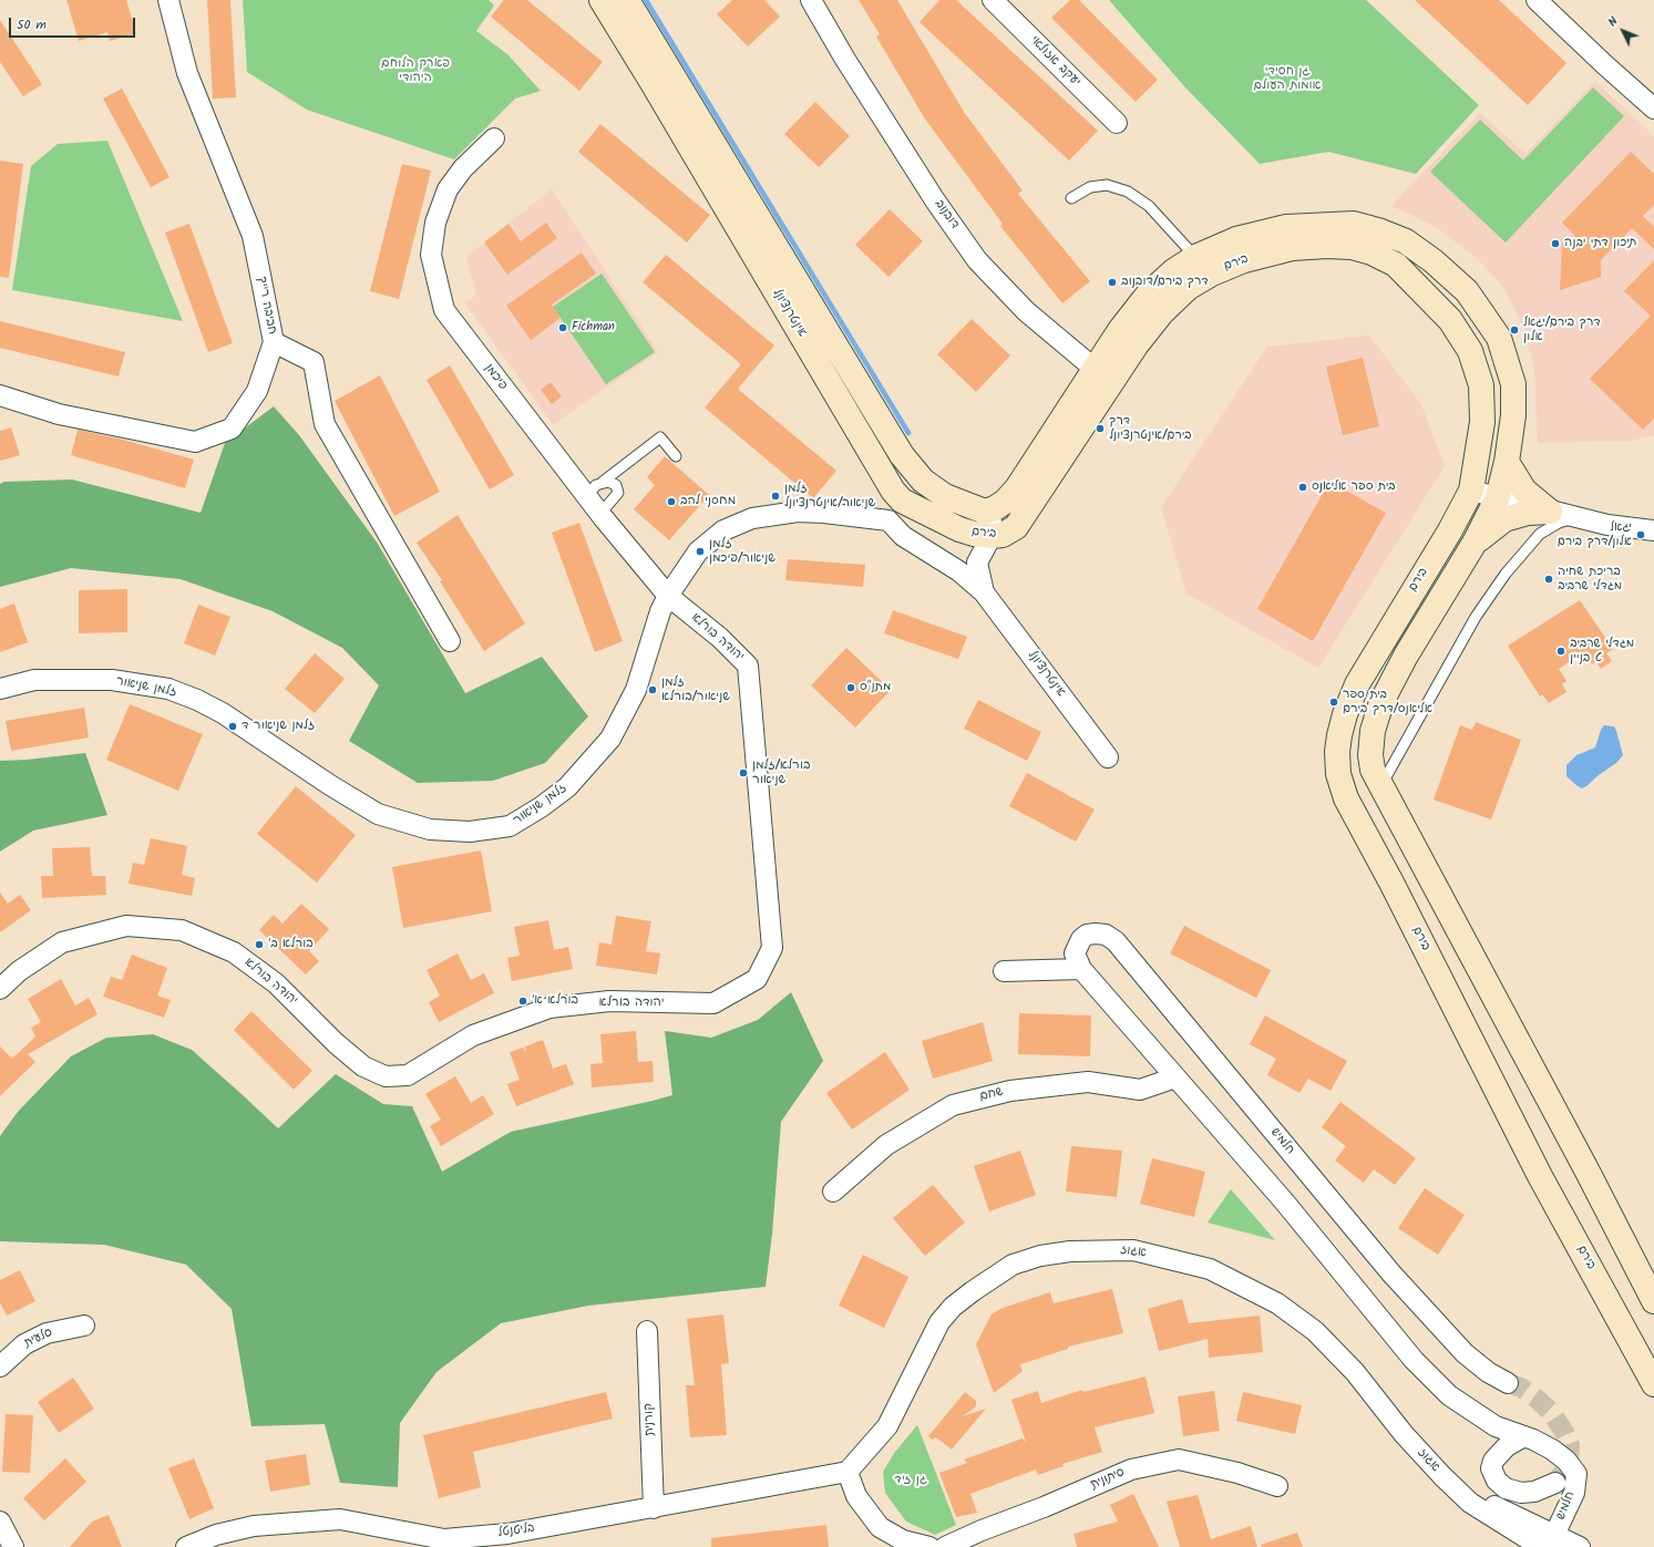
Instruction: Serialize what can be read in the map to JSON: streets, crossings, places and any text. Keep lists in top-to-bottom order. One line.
{"streets":{"street":["יעקב אזולאי","דובנוב","בירם","חביבה רייך","אינטרנציונל","פיכמן","יהודה בורלא","זלמן שניאור","שחם","חלמיש","אגוז","סלעית","קורנית","סיתונית","בליטנטל"]},"crossings":[["דובנוב","בירם"],["בירם","אינטרנציונל"],["אינטרנציונל","זלמן שניאור"],["פיכמן","יהודה בורלא"],["פיכמן","זלמן שניאור"],["יהודה בורלא","זלמן שניאור"],["שחם","חלמיש"],["חלמיש","אגוז"],["אגוז","בליטנטל"],["קורנית","בליטנטל"]],"parks":["פארק הלוחם היהודי","גן חסידי אומות העולם","גן זיד"],"places":["תיכון דתי יבנה","דרך בירם/דובנוב","Fichman","דרך בירם/יגאל אלון","דרך בירם/אינטרנציונל","בית ספר אליאנס","זלמן שניאור/אינטרנציונל","מחסני להב","יגאל אלון/דרך בירם","זלמן שניאור/פיכמן","בריכת שחיה מגדלי שרביב","מגדלי שרביב בניין C","מתנ\"ס","זלמן שניאור/בורלא","בית ספר אליאנס/דרך בירם","זלמן שניאור ד","בורלא/זלמן שניאור","בורלא ב׳","בורלא א׳"],"scale_bar":"50 m","north":"top left"}
